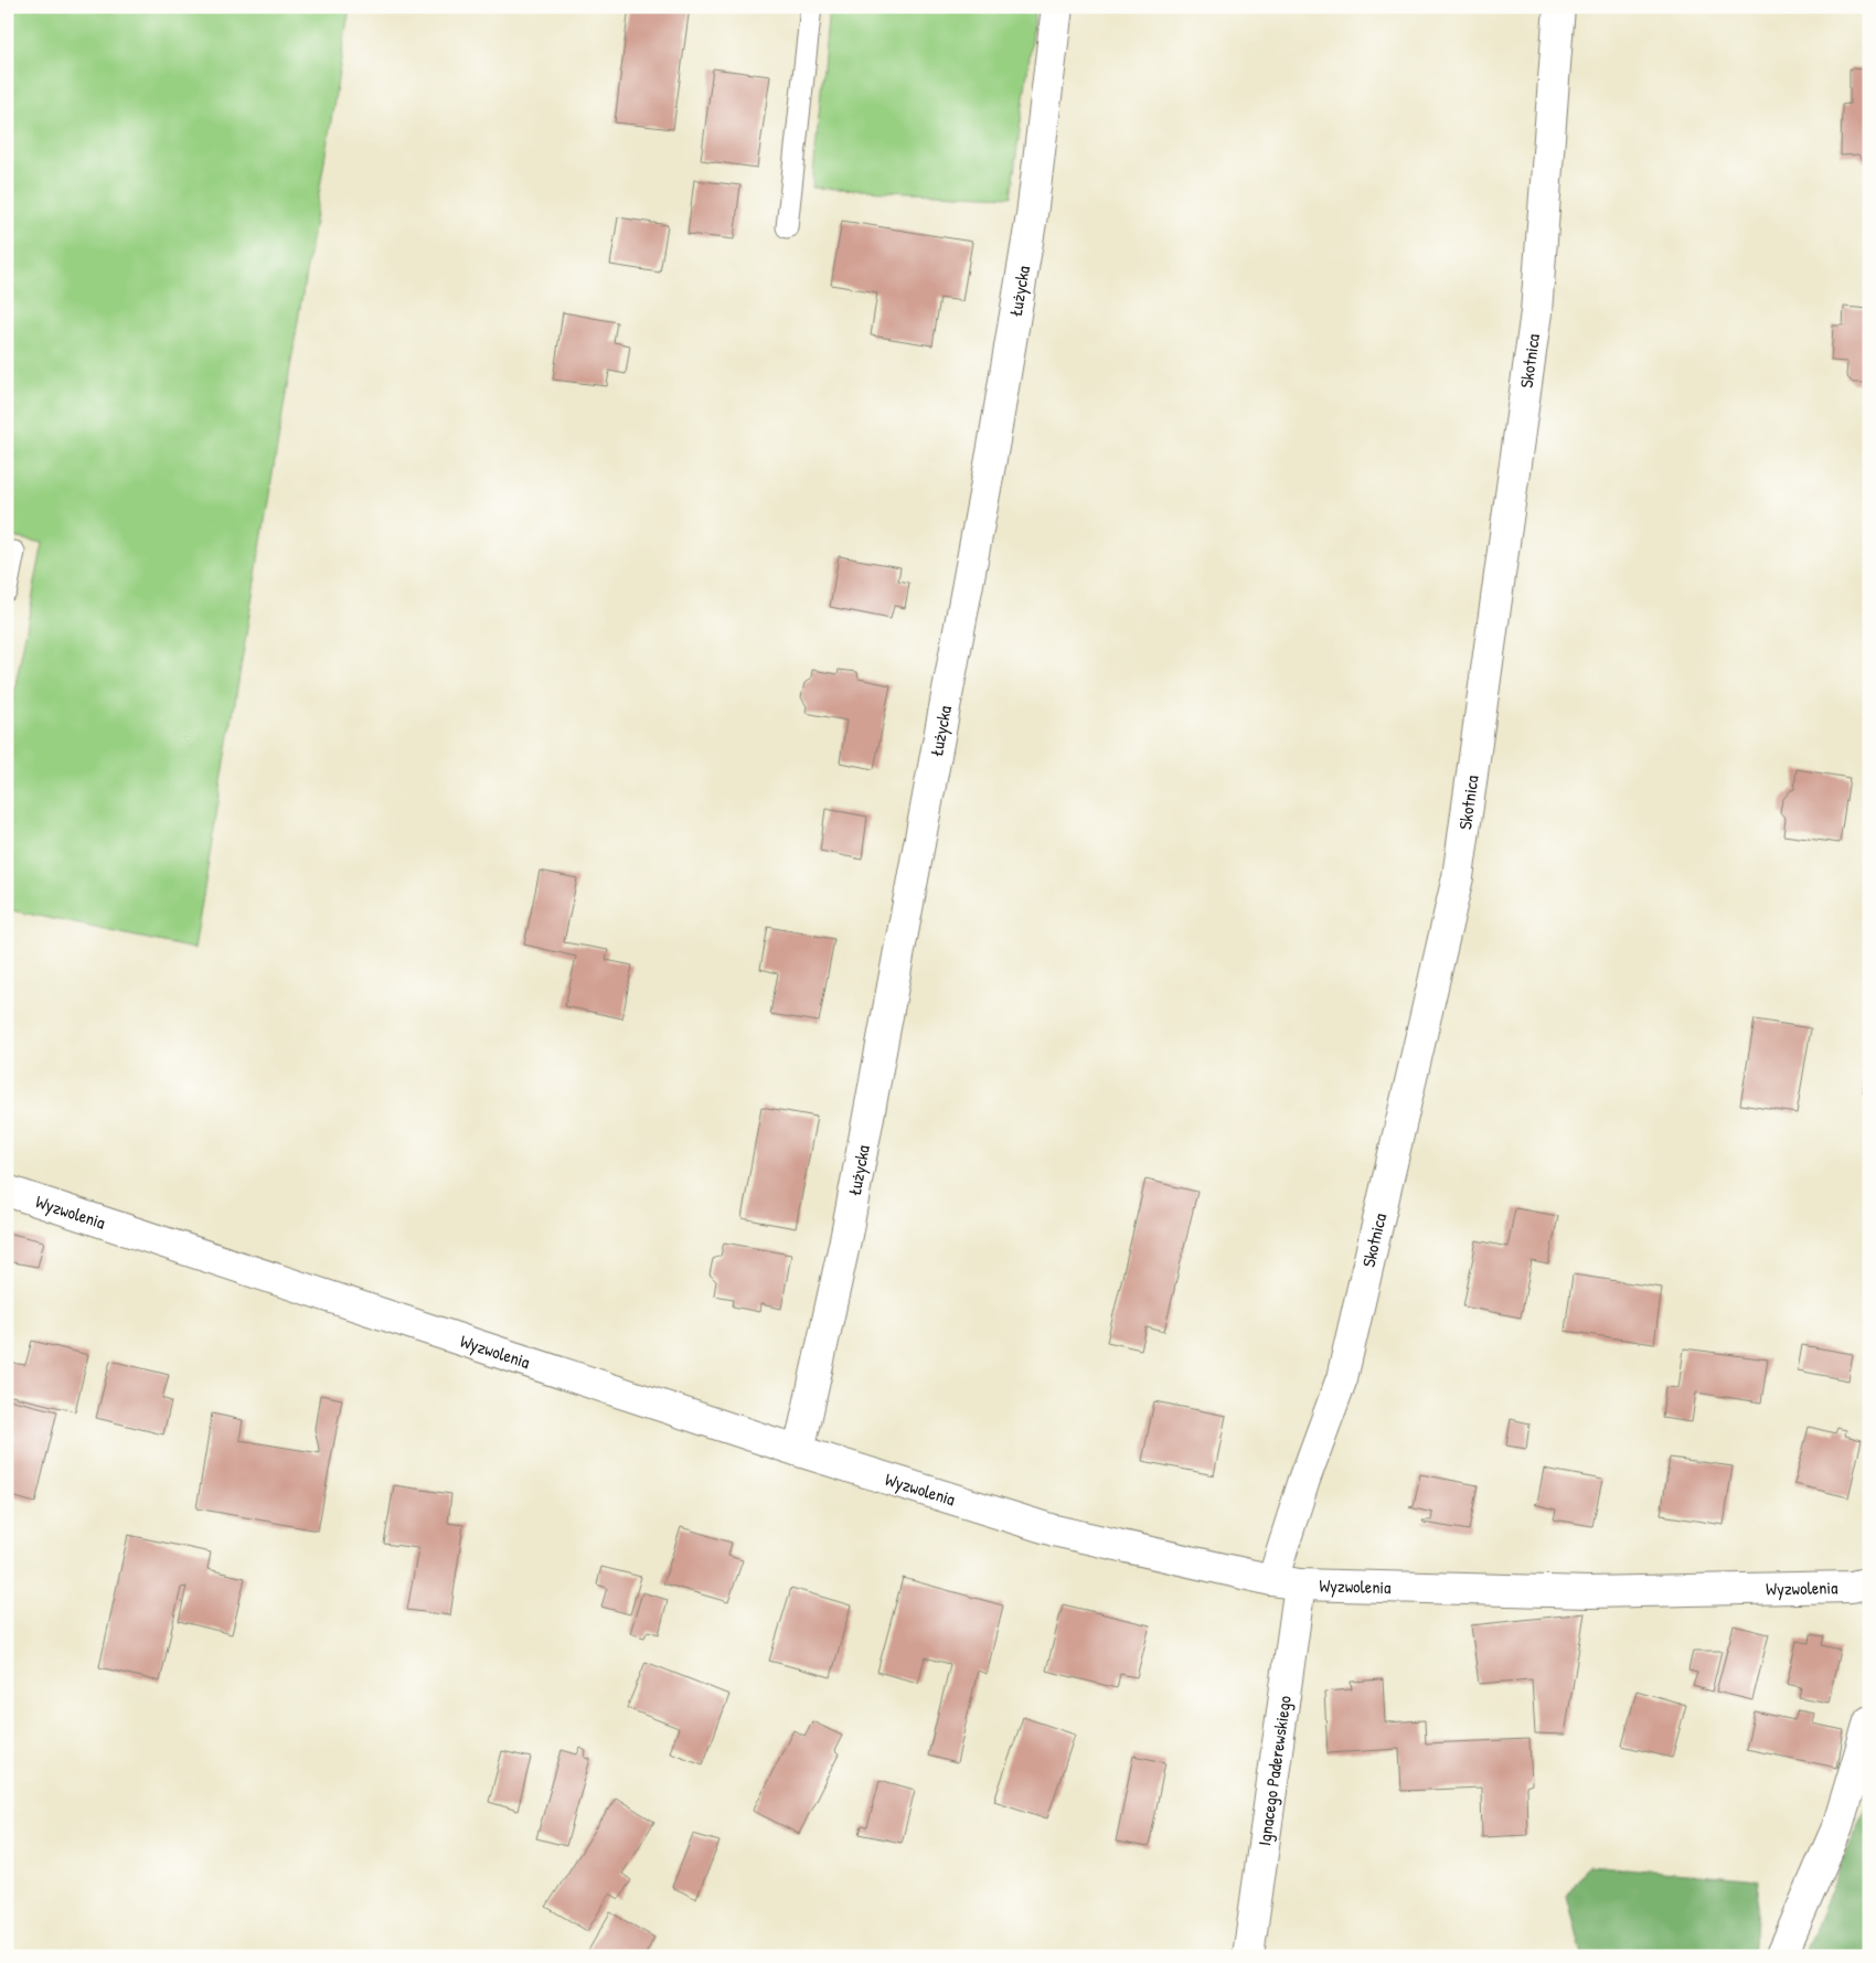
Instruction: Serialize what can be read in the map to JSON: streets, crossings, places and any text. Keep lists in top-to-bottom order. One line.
{"streets":{"street":["Łużycka","Skotnica","Wyzwolenia","Ignacego Paderewskiego"]},"crossings":[["Łużycka","Wyzwolenia"],["Skotnica","Wyzwolenia"],["Skotnica","Ignacego Paderewskiego"],["Wyzwolenia","Ignacego Paderewskiego"]]}
